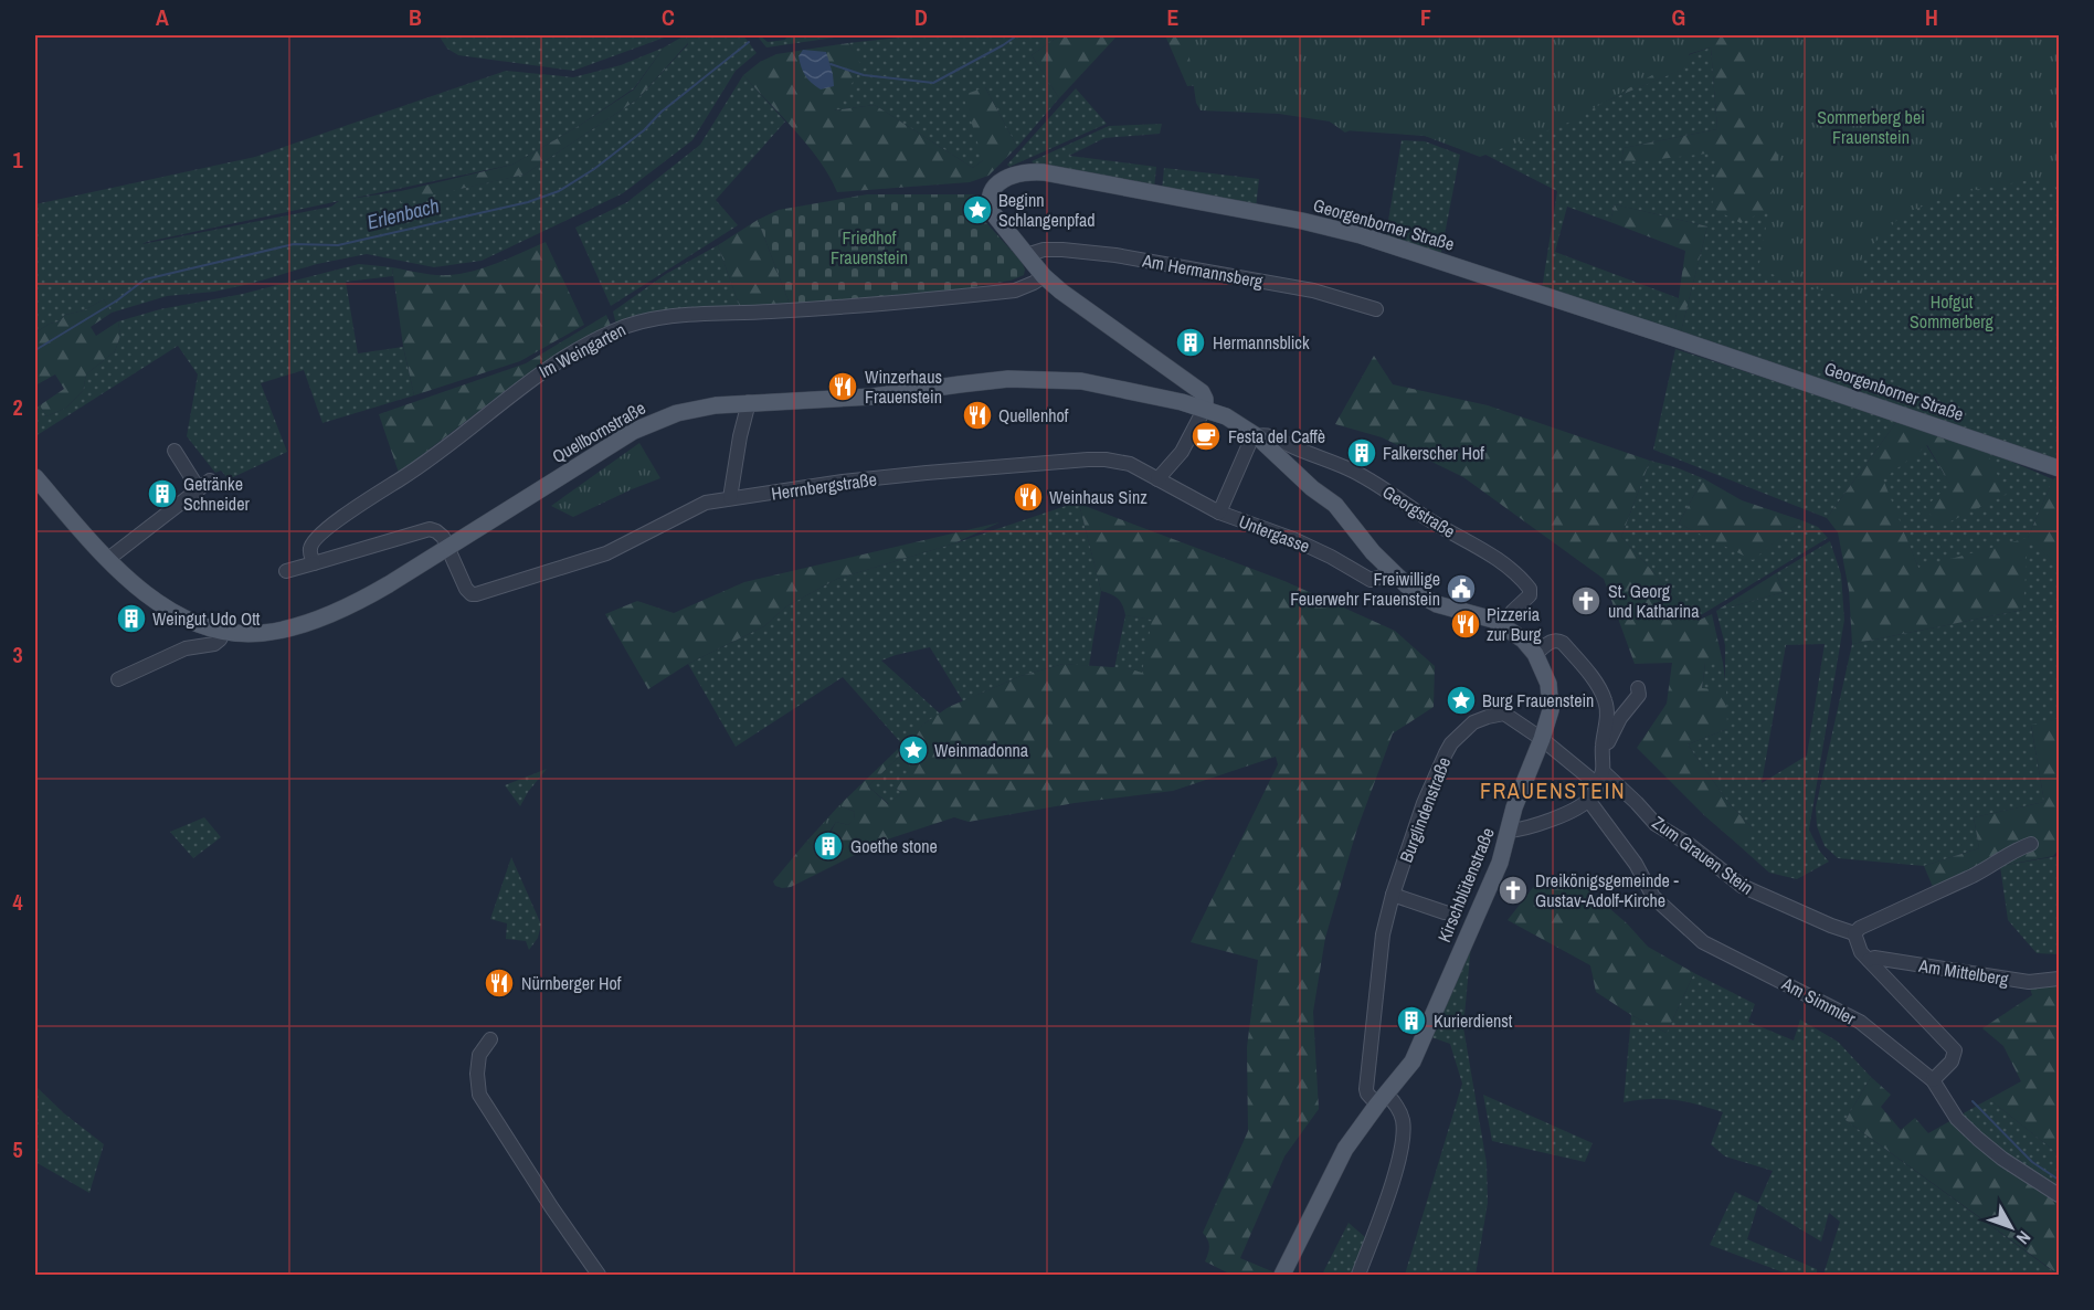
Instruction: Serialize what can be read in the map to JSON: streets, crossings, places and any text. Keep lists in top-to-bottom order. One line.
{"streets":{"main road":["Georgenborner Straße","Quellbornstraße","Kirschblütenstraße"],"street":["Am Hermannsberg","Im Weingarten","Herrnbergstraße","Georgstraße","Untergasse","Burglindenstraße","Zum Grauen Stein","Am Mittelberg","Am Simmler"]},"crossings":[["Georgenborner Straße","Am Hermannsberg"],["Georgenborner Straße","Im Weingarten"],["Georgenborner Straße","Quellbornstraße"],["Georgenborner Straße","Kirschblütenstraße"],["Quellbornstraße","Herrnbergstraße"],["Quellbornstraße","Kirschblütenstraße"],["Herrnbergstraße","Untergasse"],["Georgstraße","Kirschblütenstraße"],["Untergasse","Kirschblütenstraße"],["Burglindenstraße","Zum Grauen Stein"],["Burglindenstraße","Kirschblütenstraße"],["Zum Grauen Stein","Am Mittelberg"],["Am Mittelberg","Am Simmler"]],"districts":["FRAUENSTEIN"],"water":["Erlenbach"],"parks":["Sommerberg bei Frauenstein","Friedhof Frauenstein","Hofgut Sommerberg"],"places":{"place":["Beginn Schlangenpfad","Burg Frauenstein","Weinmadonna"],"building":["Hermannsblick","Falkerscher Hof","Getränke Schneider","Weingut Udo Ott","Goethe stone","Kurierdienst"],"restaurant":["Winzerhaus Frauenstein","Quellenhof","Weinhaus Sinz","Pizzeria zur Burg","Nürnberger Hof"],"cafe":["Festa del Caffè"],"public building":["Freiwillige Feuerwehr Frauenstein"],"church":["St. Georg und Katharina","Dreikönigsgemeinde - Gustav-Adolf-Kirche"]},"north":"bottom right","grid":{"columns":["A","B","C","D","E","F","G","H"],"rows":["1","2","3","4","5"]}}
